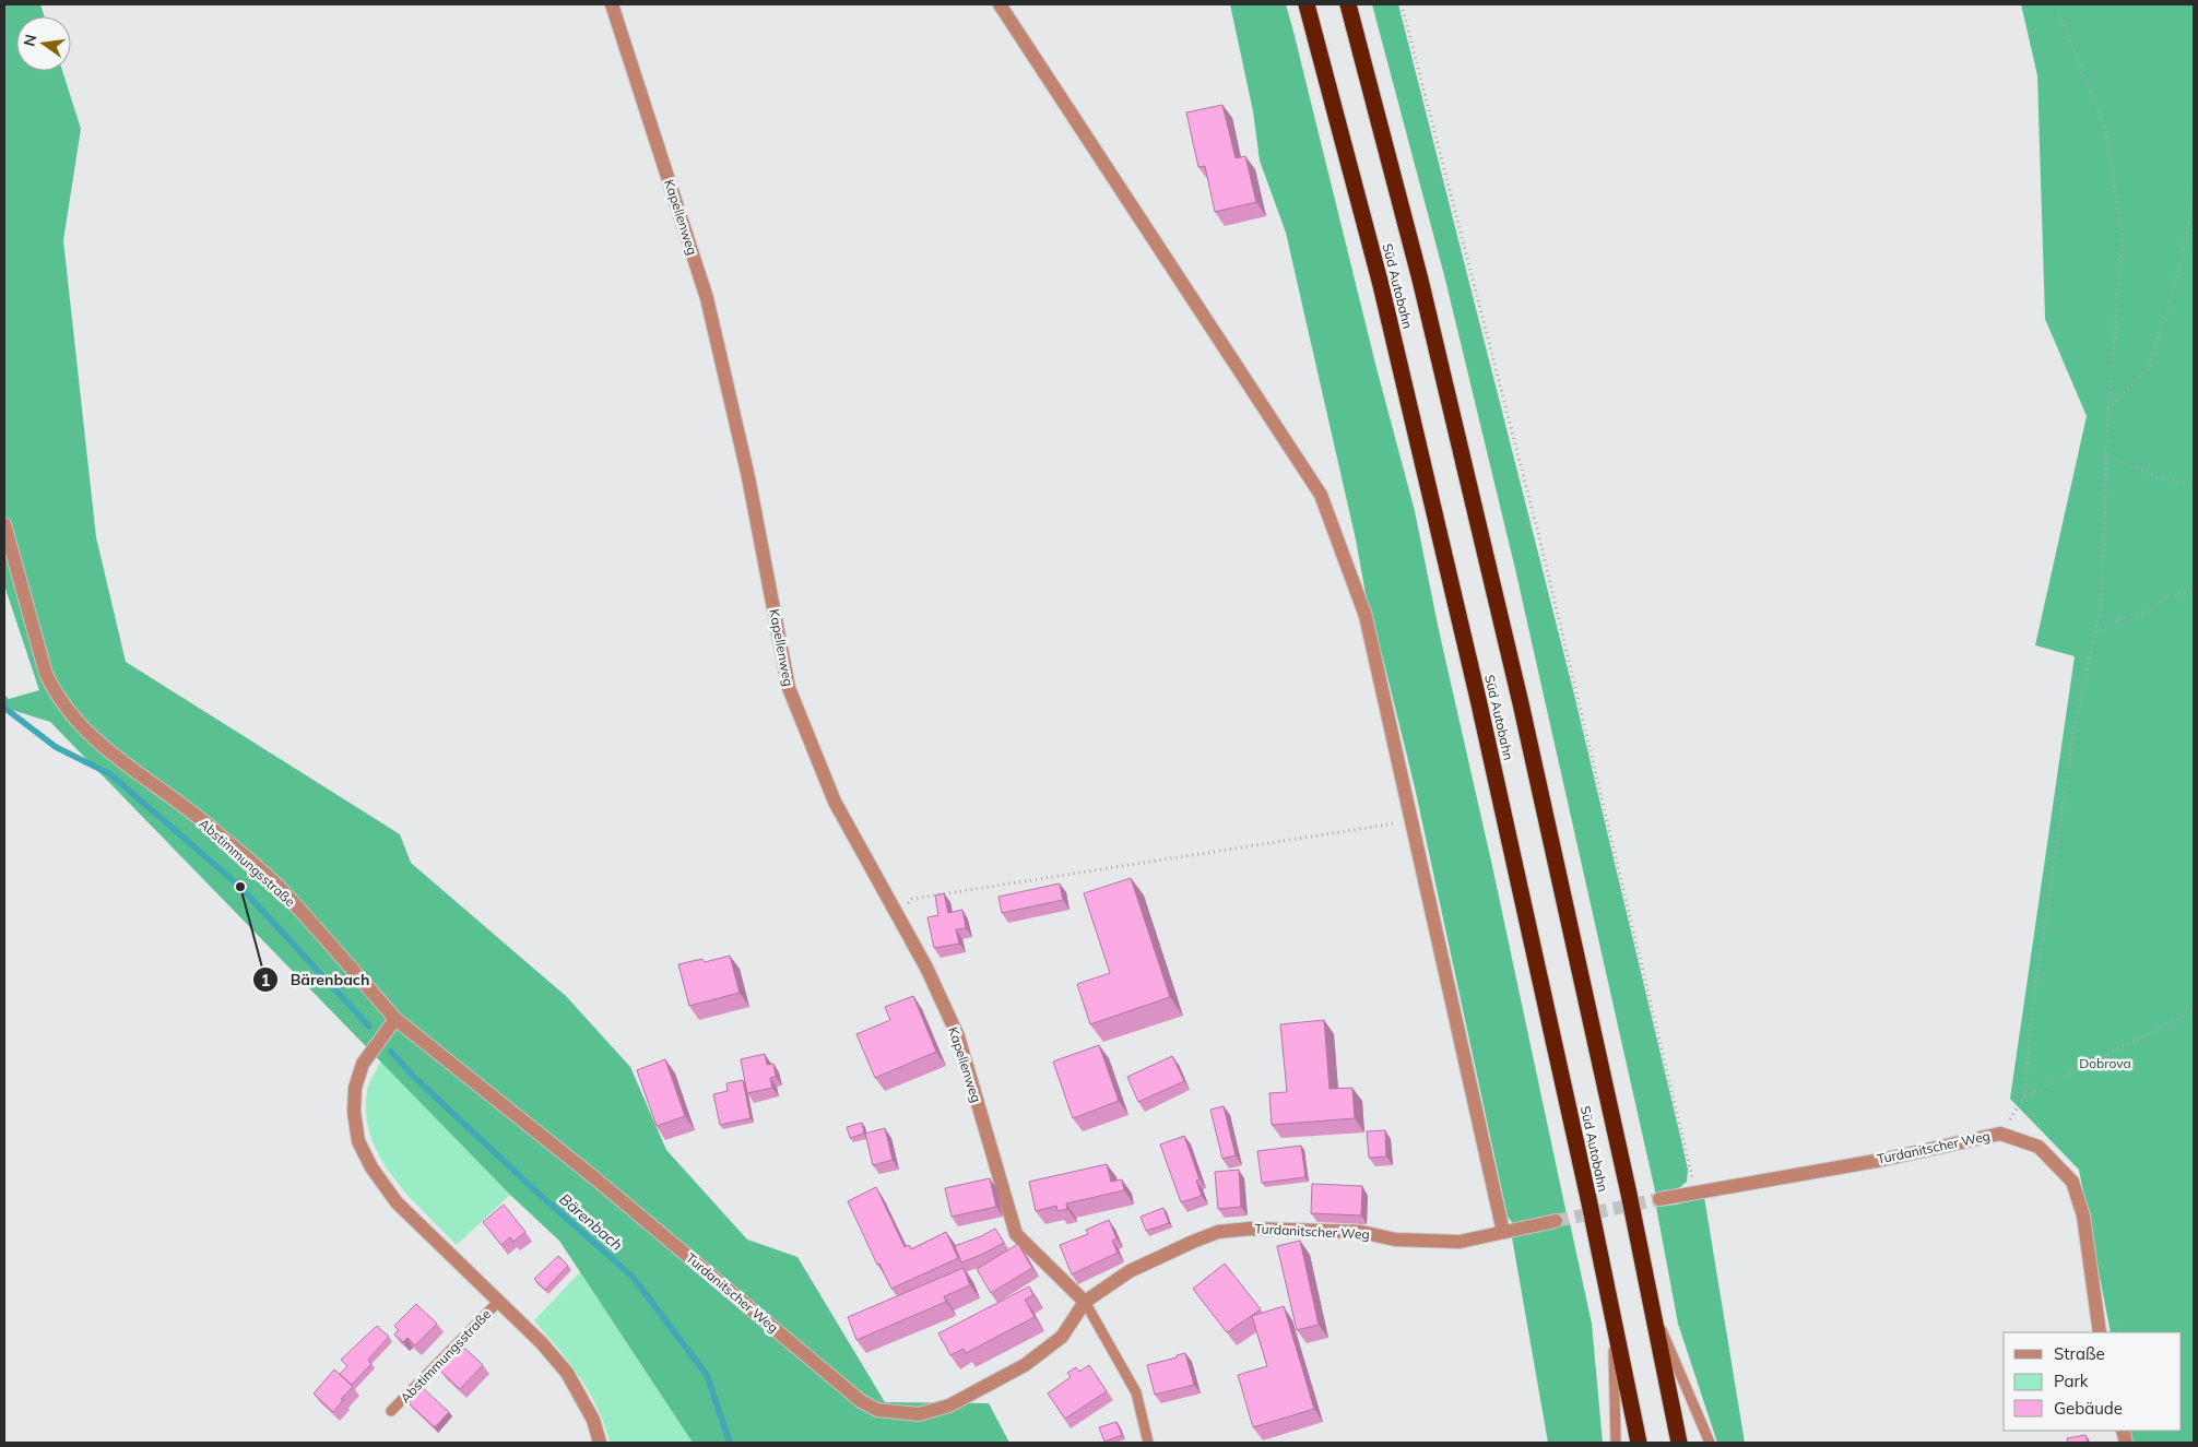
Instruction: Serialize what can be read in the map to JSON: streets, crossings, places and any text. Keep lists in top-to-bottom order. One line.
{"streets":{"highway":["Süd Autobahn"],"street":["Kapellenweg","Abstimmungsstraße","Turdanitscher Weg"]},"crossings":[["Kapellenweg","Turdanitscher Weg"],["Abstimmungsstraße","Turdanitscher Weg"]],"water":["Bärenbach"],"parks":["Dobrova"],"places":["Bärenbach"],"legend":["Straße","Park","Gebäude"],"north":"left"}
